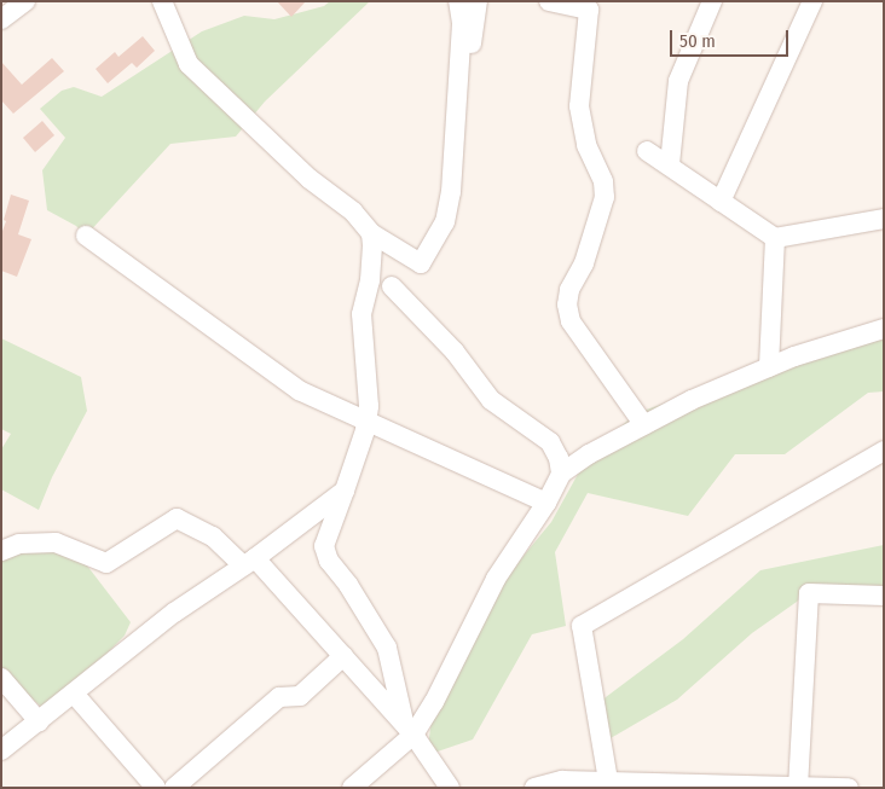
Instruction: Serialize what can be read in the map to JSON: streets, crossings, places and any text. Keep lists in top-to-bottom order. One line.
{"scale_bar":"50 m"}
